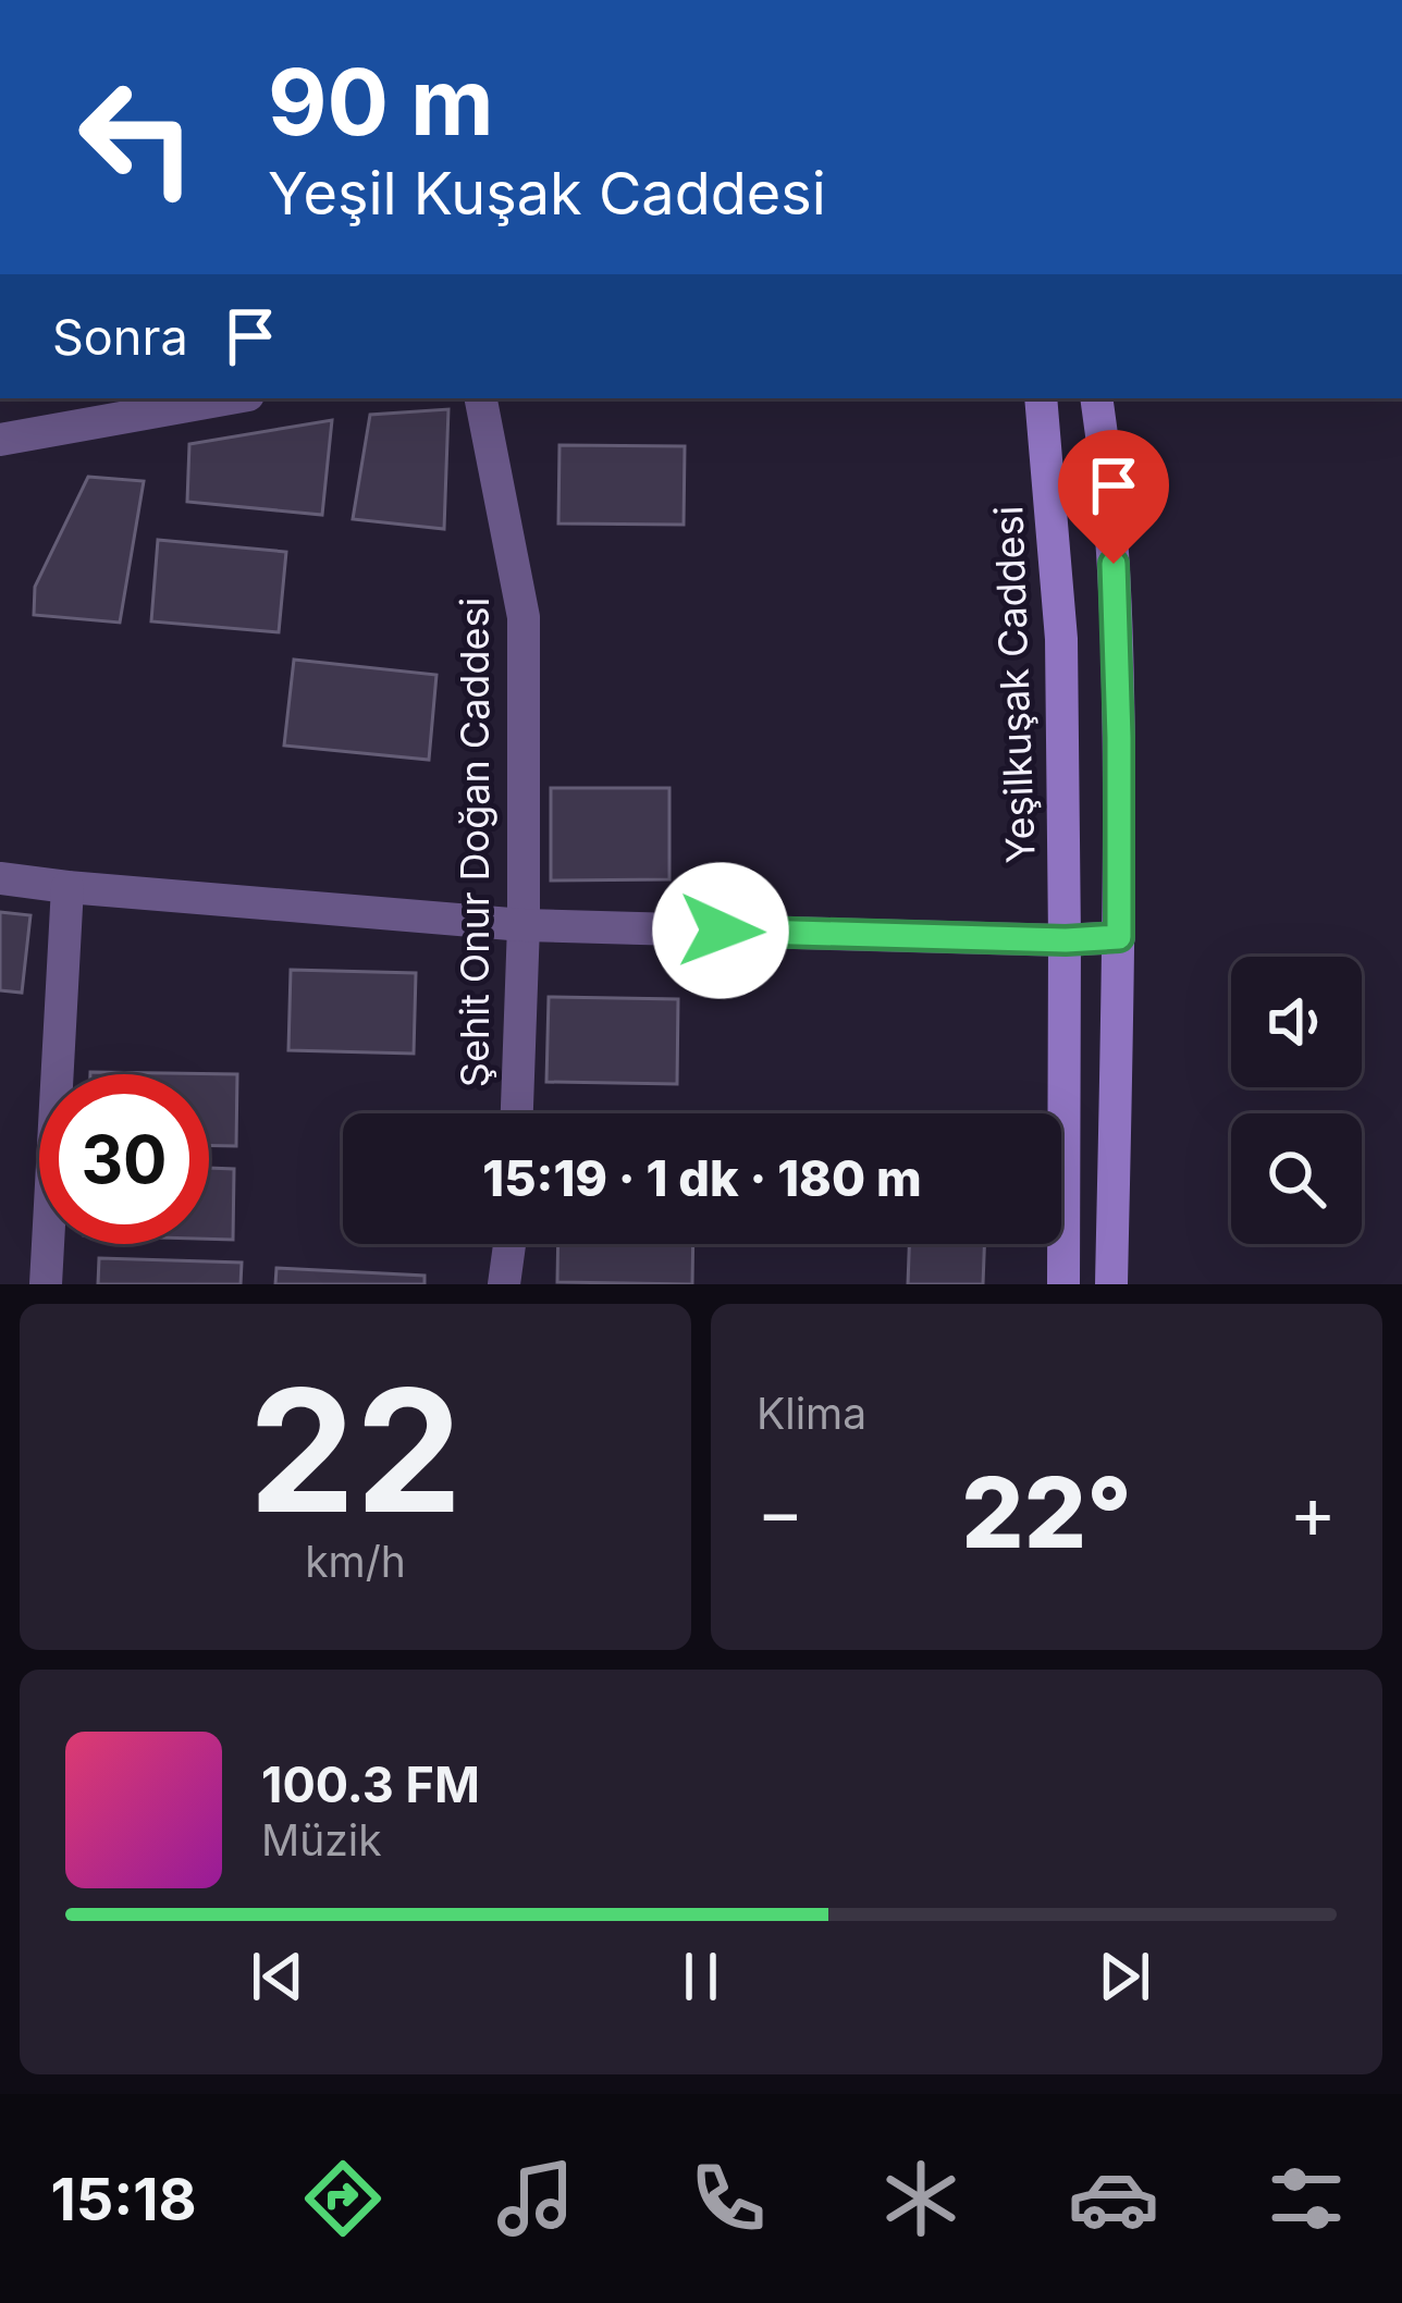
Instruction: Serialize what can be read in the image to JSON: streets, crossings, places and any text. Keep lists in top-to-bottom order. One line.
{"streets":{"main road":["Yeşilkuşak Caddesi"],"street":["Şehit Onur Doğan Caddesi"]},"page":{"turn":["90 m","Yeşil Kuşak Caddesi"],"then":"Sonra","limit":"30","trip":"15:19 · 1 dk · 180 m","tile":[["22","km/h"],"Klima"],"heat":["−","22°","+"],"song":["100.3 FM","Müzik"],"tabs":"15:18"}}
